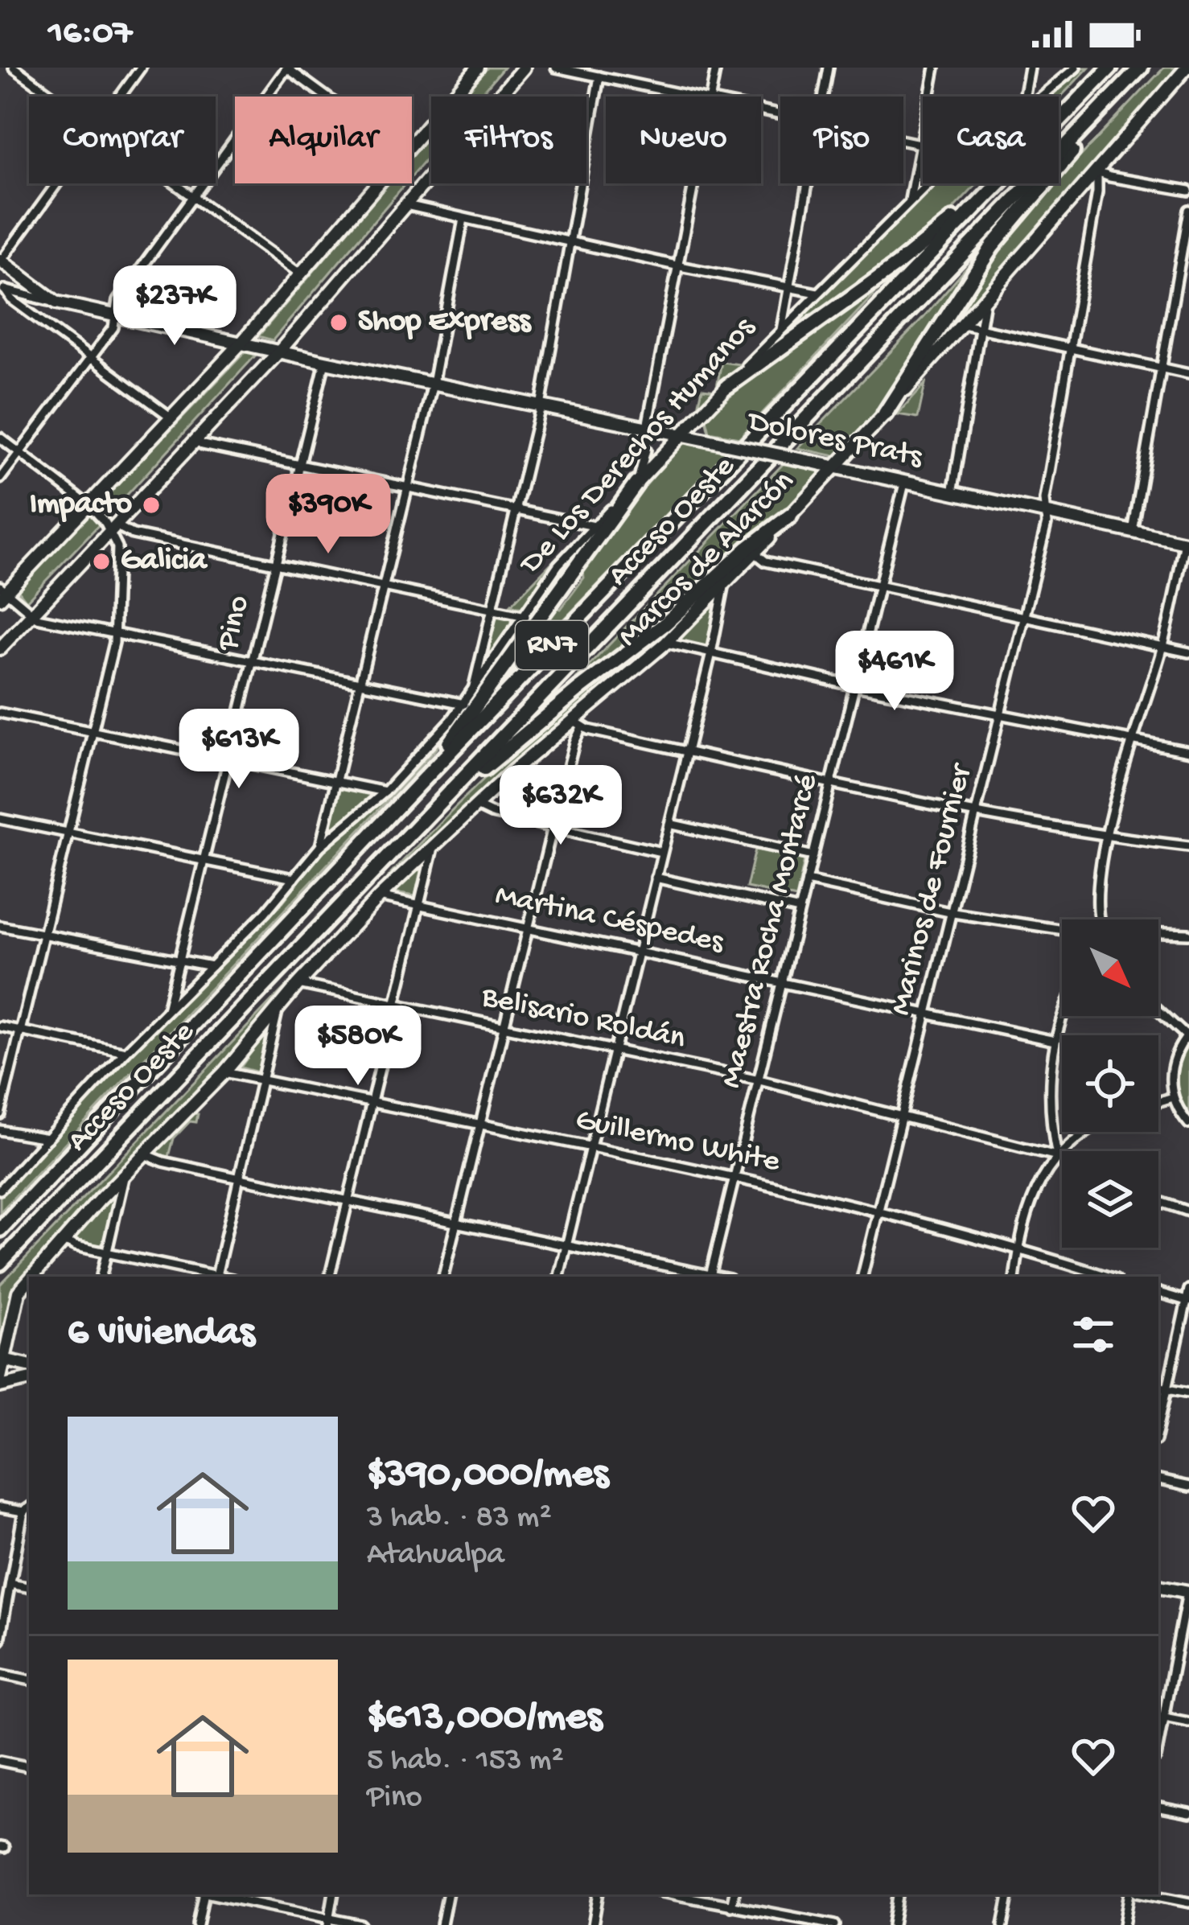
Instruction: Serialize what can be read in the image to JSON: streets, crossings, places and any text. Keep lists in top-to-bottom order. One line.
{"streets":{"highway":["Acceso Oeste","RN7"],"street":["Dolores Prats","De Los Derechos Humanos","Marcos de Alarcón","Pino","Marinos de Fournier","Martina Céspedes","Maestra Rocha Montarcé","Belisario Roldán","Guillermo White"]},"crossings":[["Dolores Prats","De Los Derechos Humanos"],["Dolores Prats","Marcos de Alarcón"],["Dolores Prats","Pino"],["Dolores Prats","Marinos de Fournier"],["Dolores Prats","Maestra Rocha Montarcé"],["De Los Derechos Humanos","Pino"],["Marcos de Alarcón","Marinos de Fournier"],["Marcos de Alarcón","Martina Céspedes"],["Marcos de Alarcón","Belisario Roldán"],["Marcos de Alarcón","Guillermo White"],["Marinos de Fournier","Martina Céspedes"],["Marinos de Fournier","Belisario Roldán"],["Marinos de Fournier","Guillermo White"],["Martina Céspedes","Maestra Rocha Montarcé"],["Maestra Rocha Montarcé","Belisario Roldán"],["Maestra Rocha Montarcé","Guillermo White"]],"places":["Shop Express","Impacto","Galicia"],"north":"bottom right","page":{"status":"16:07","chip":["Comprar","Alquilar","Filtros","Nuevo","Piso","Casa"],"price":["$237K","$390K","$461K","$613K","$632K","$580K"],"heading":"6 viviendas","list":[{"name":"$390,000/mes","note":"3 hab. · 83 m² · Atahualpa"},{"name":"$613,000/mes","note":"5 hab. · 153 m² · Pino"}]}}
